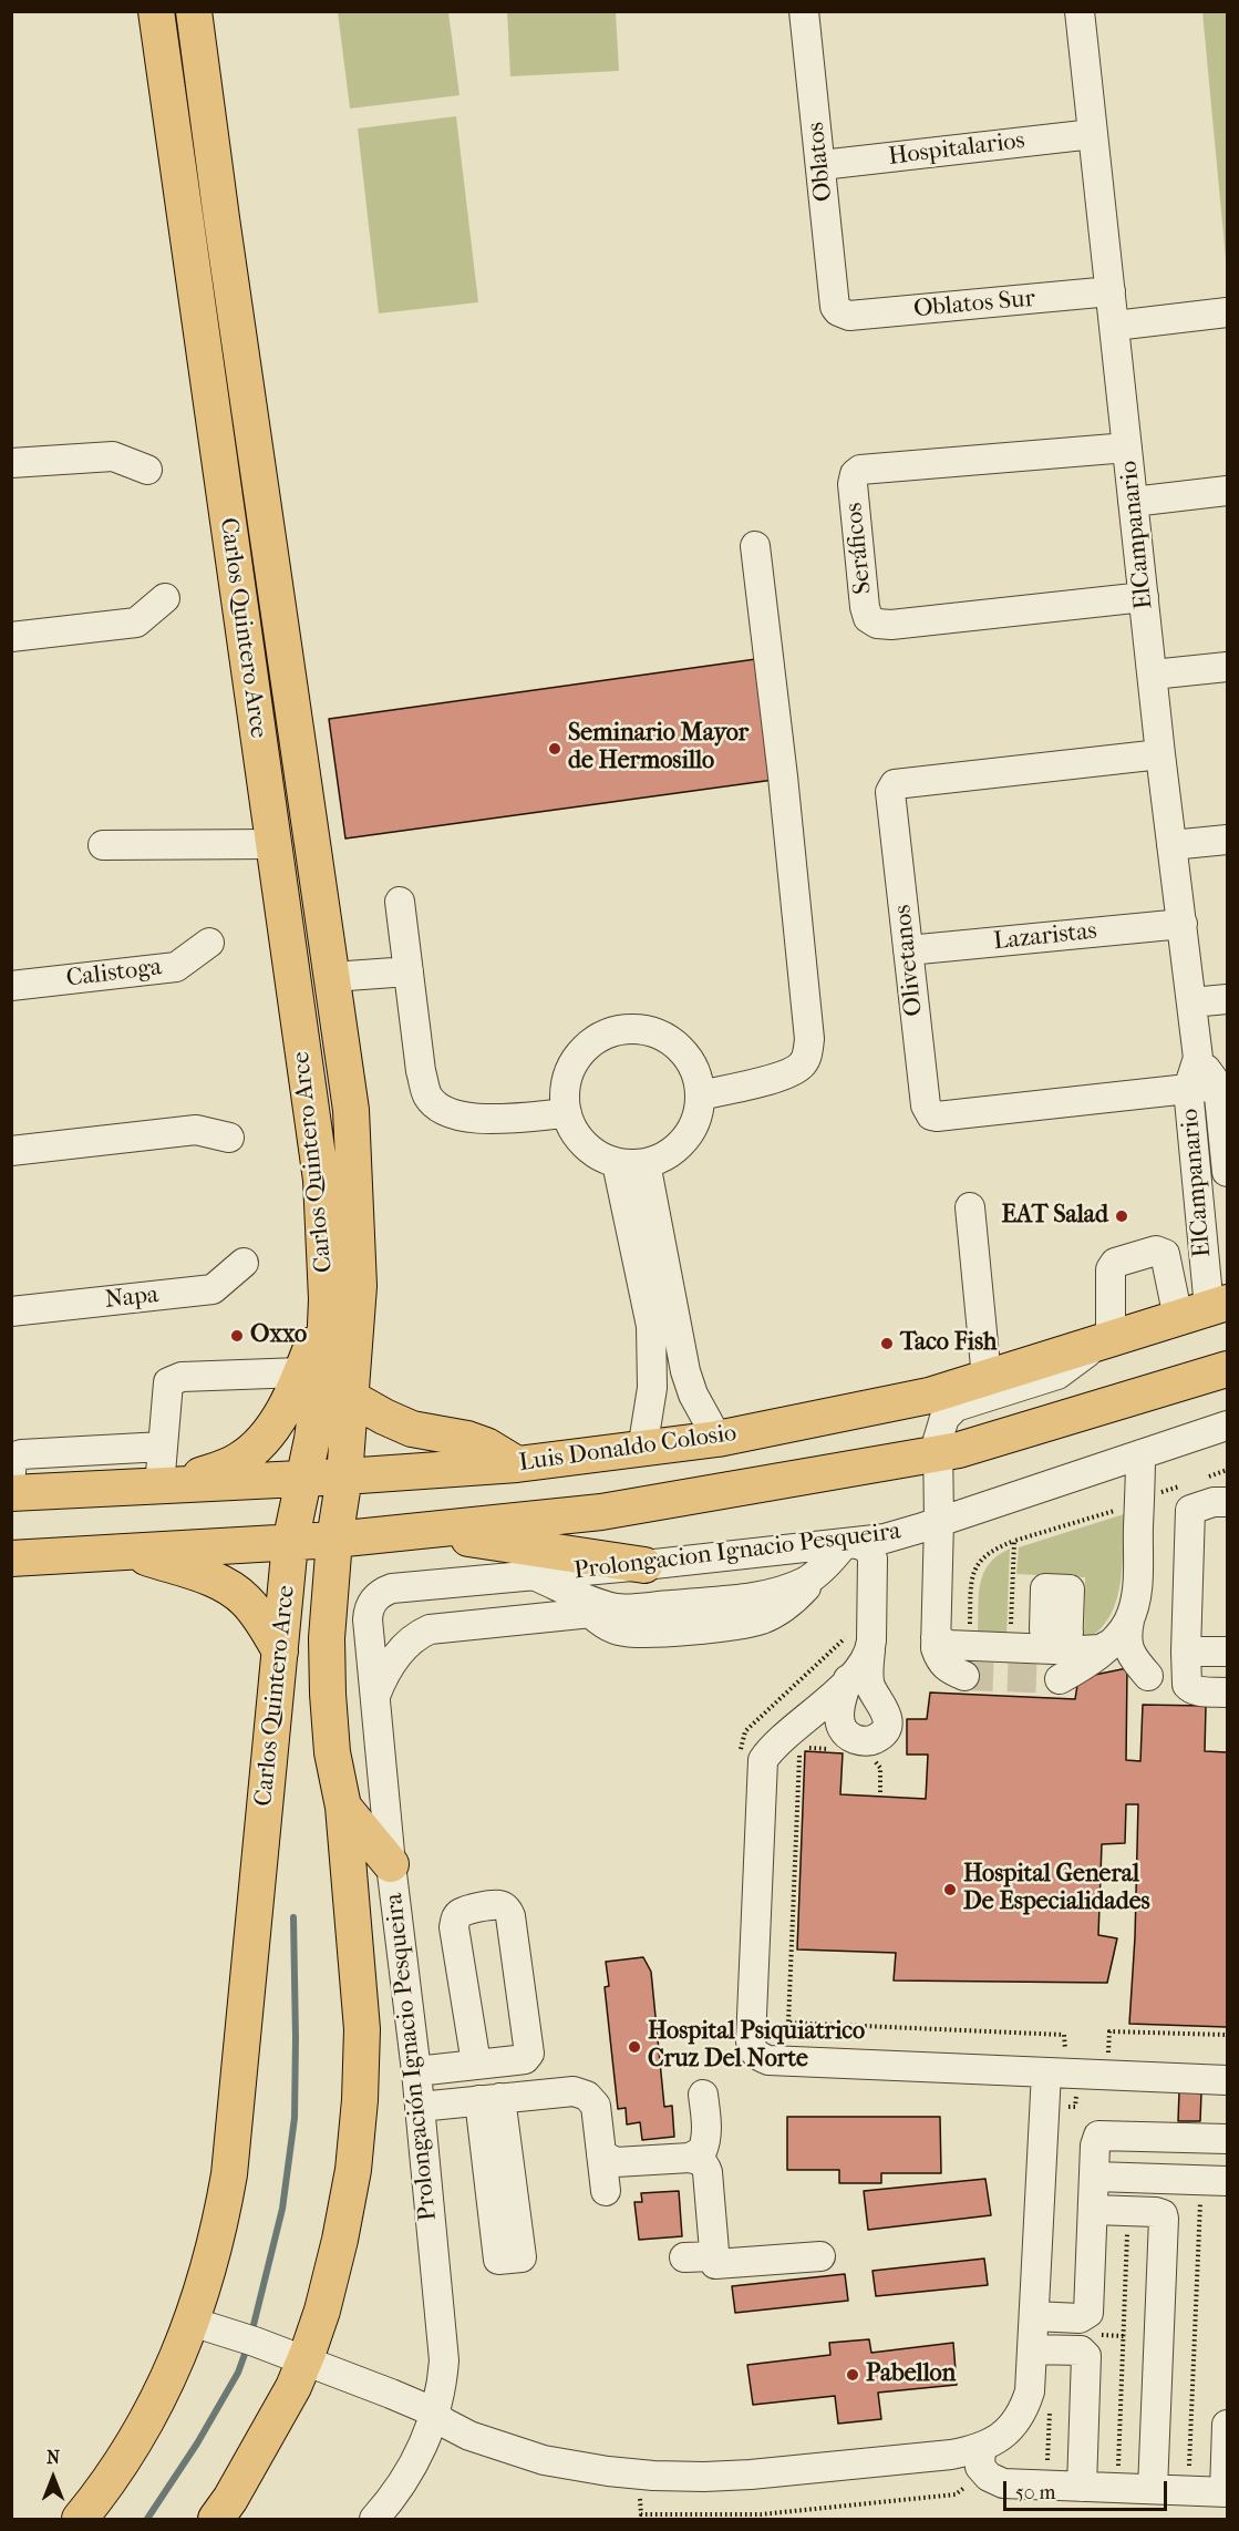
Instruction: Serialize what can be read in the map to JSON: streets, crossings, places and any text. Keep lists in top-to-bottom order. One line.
{"streets":{"main road":["Carlos Quintero Arce","Luis Donaldo Colosio"],"street":["Hospitalarios","Oblatos","Oblatos Sur","ElCampanario","Seráficos","Lazaristas","Olivetanos","Calistoga","Napa","Prolongacion Ignacio Pesqueira","Prolongación Ignacio Pesqueira"]},"crossings":[["Hospitalarios","Oblatos"],["Hospitalarios","ElCampanario"],["Oblatos","Oblatos Sur"],["Oblatos Sur","ElCampanario"],["ElCampanario","Seráficos"],["ElCampanario","Lazaristas"],["ElCampanario","Olivetanos"],["ElCampanario","Luis Donaldo Colosio"],["Carlos Quintero Arce","Luis Donaldo Colosio"],["Lazaristas","Olivetanos"],["Prolongacion Ignacio Pesqueira","Prolongación Ignacio Pesqueira"]],"places":["Seminario Mayor de Hermosillo","EAT Salad","Oxxo","Taco Fish","Hospital General De Especialidades","Hospital Psiquiatrico Cruz Del Norte","Pabellon"],"scale_bar":"50 m","north":"top"}
